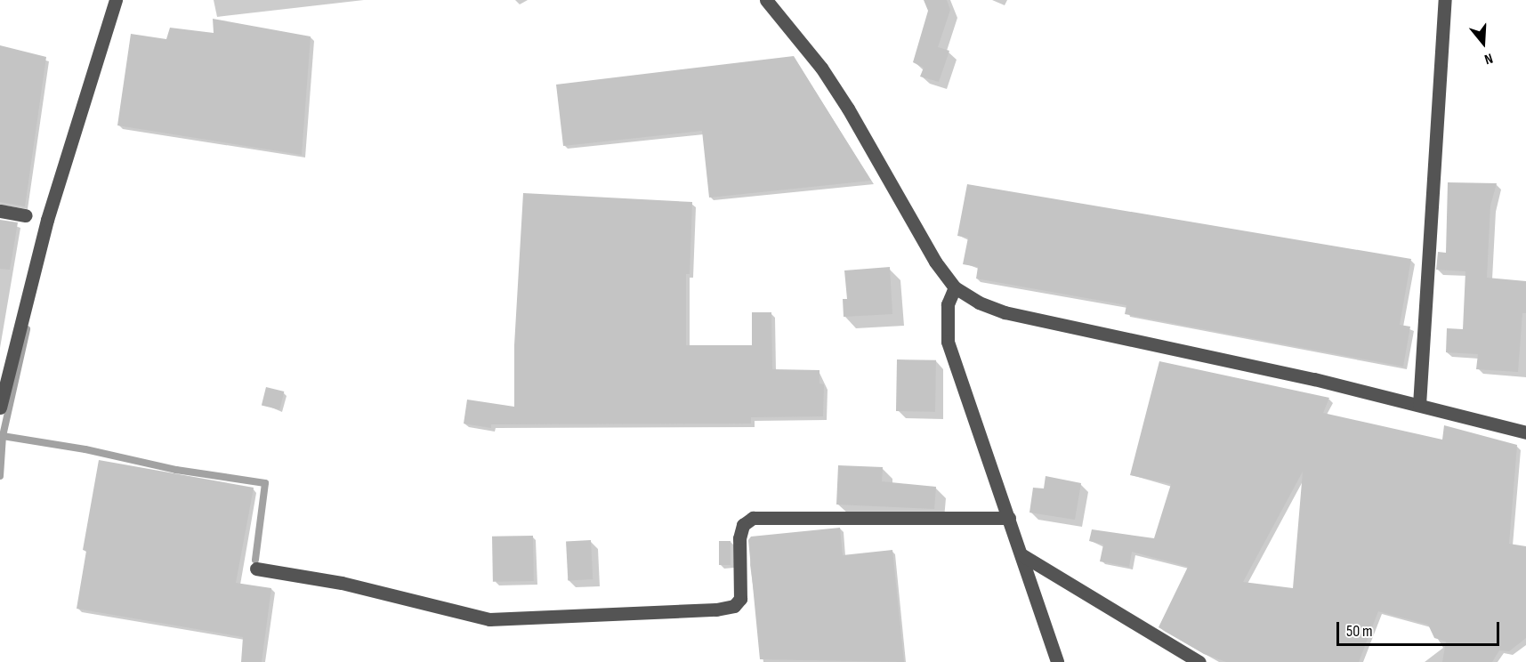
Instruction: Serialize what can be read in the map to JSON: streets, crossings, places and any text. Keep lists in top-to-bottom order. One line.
{"scale_bar":"50 m","north":"bottom"}
